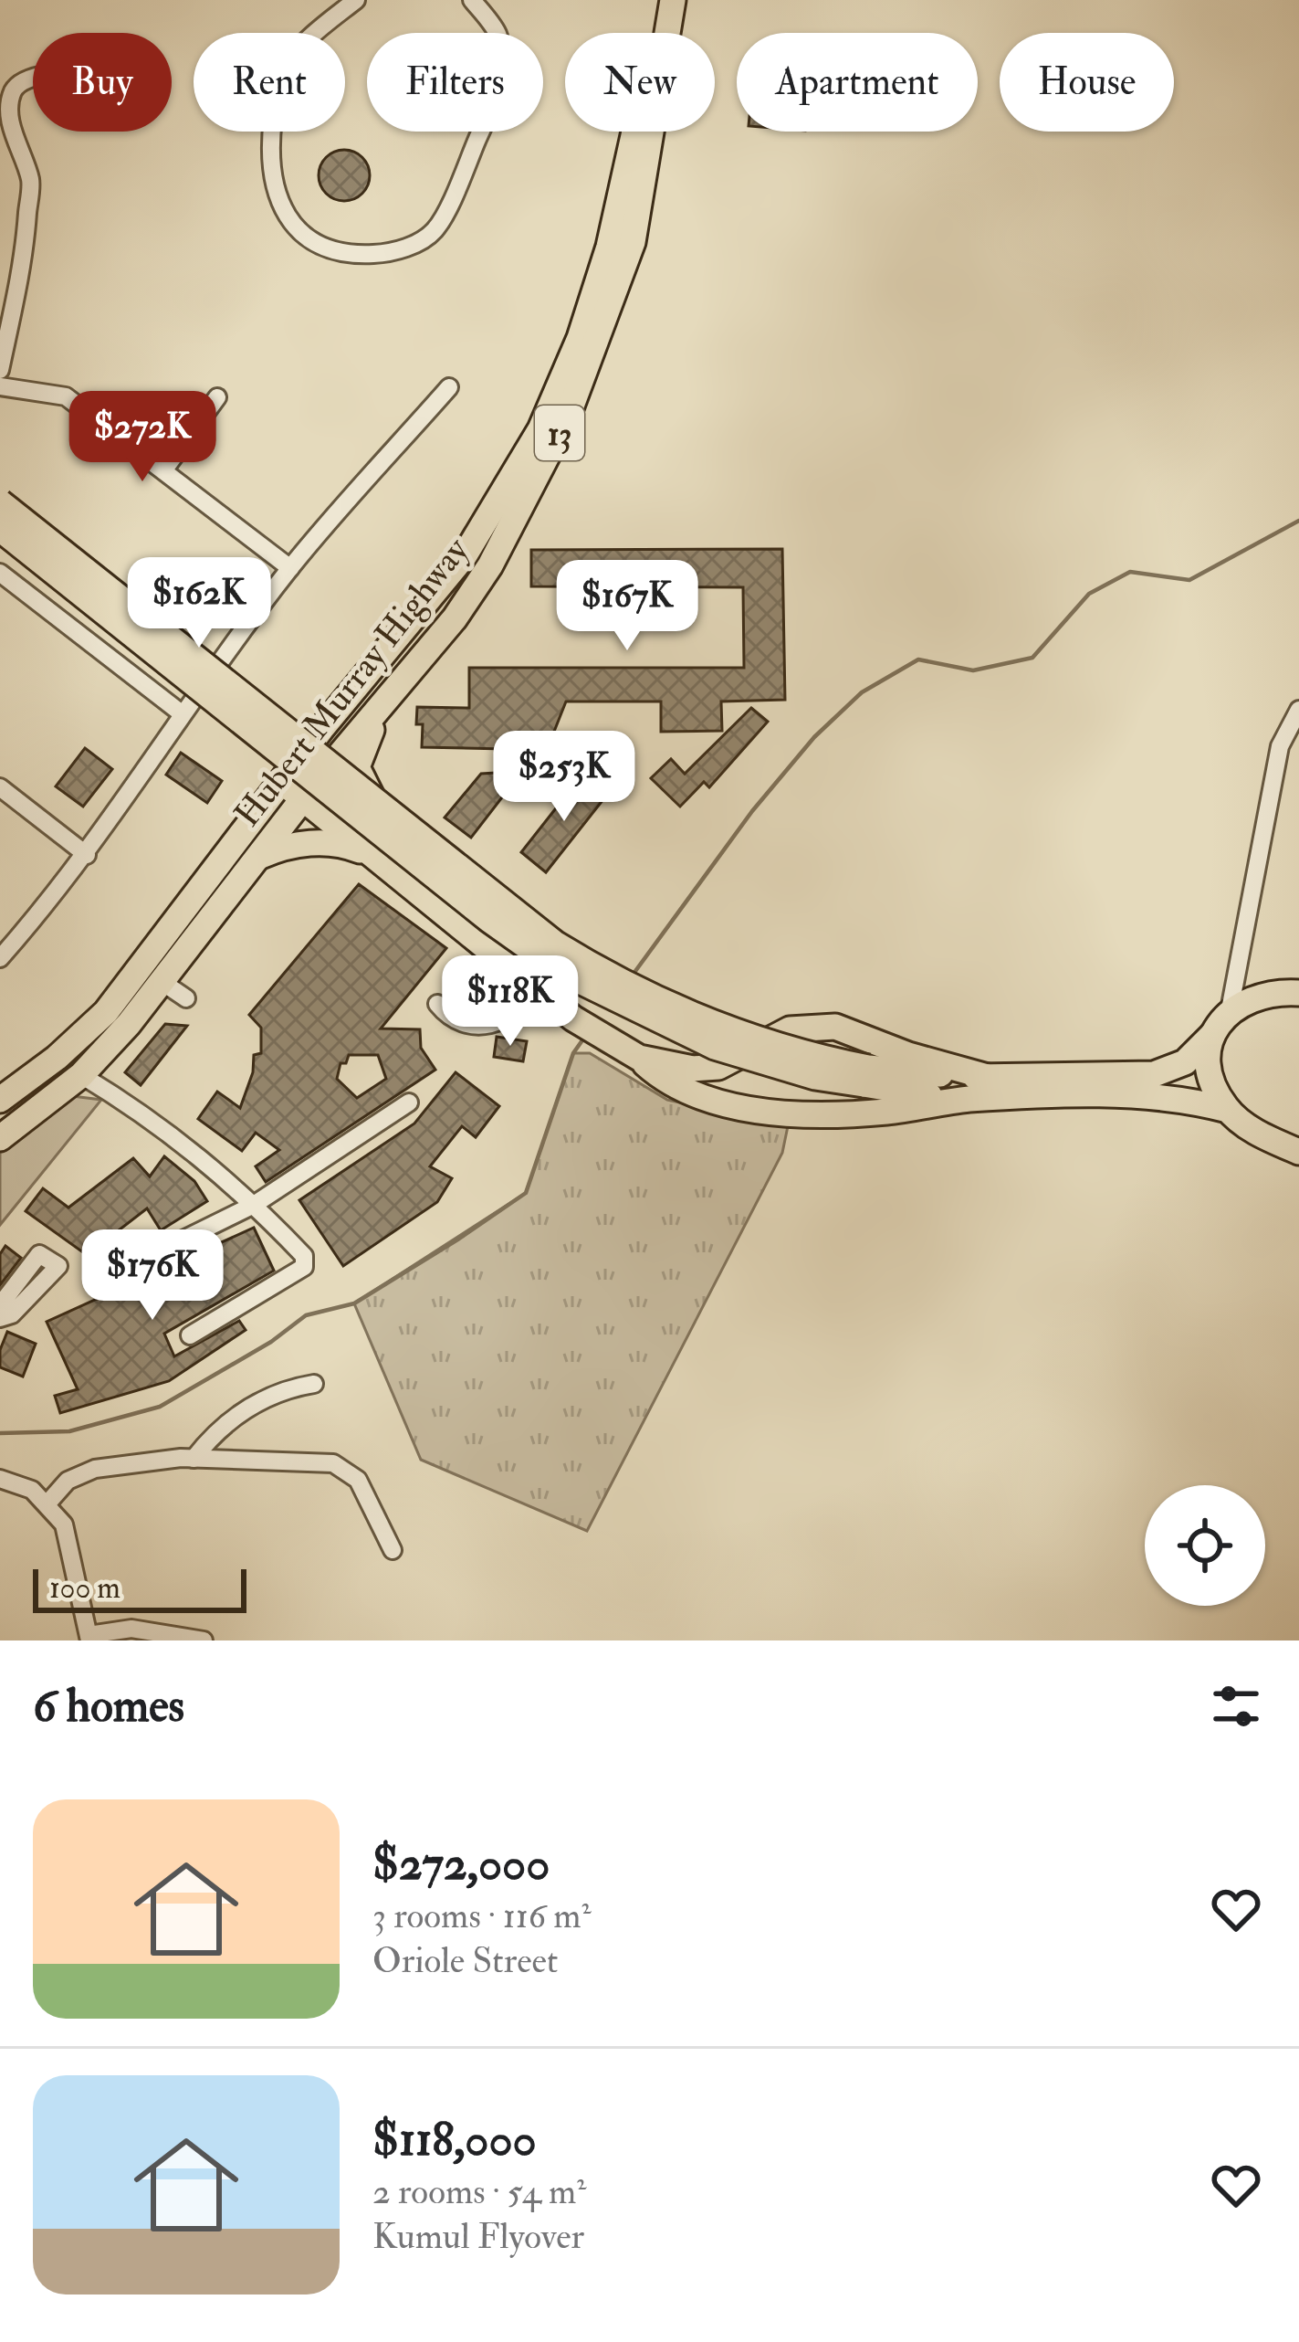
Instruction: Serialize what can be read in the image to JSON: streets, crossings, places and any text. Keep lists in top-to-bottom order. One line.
{"streets":{"highway":["13","Hubert Murray Highway"]},"scale_bar":"100 m","page":{"chip":["Buy","Rent","Filters","New","Apartment","House"],"price":["$272K","$162K","$167K","$253K","$118K","$176K"],"scale":"100 m","heading":"6 homes","list":[{"name":"$272,000","note":"3 rooms · 116 m² · Oriole Street"},{"name":"$118,000","note":"2 rooms · 54 m² · Kumul Flyover"}]}}
